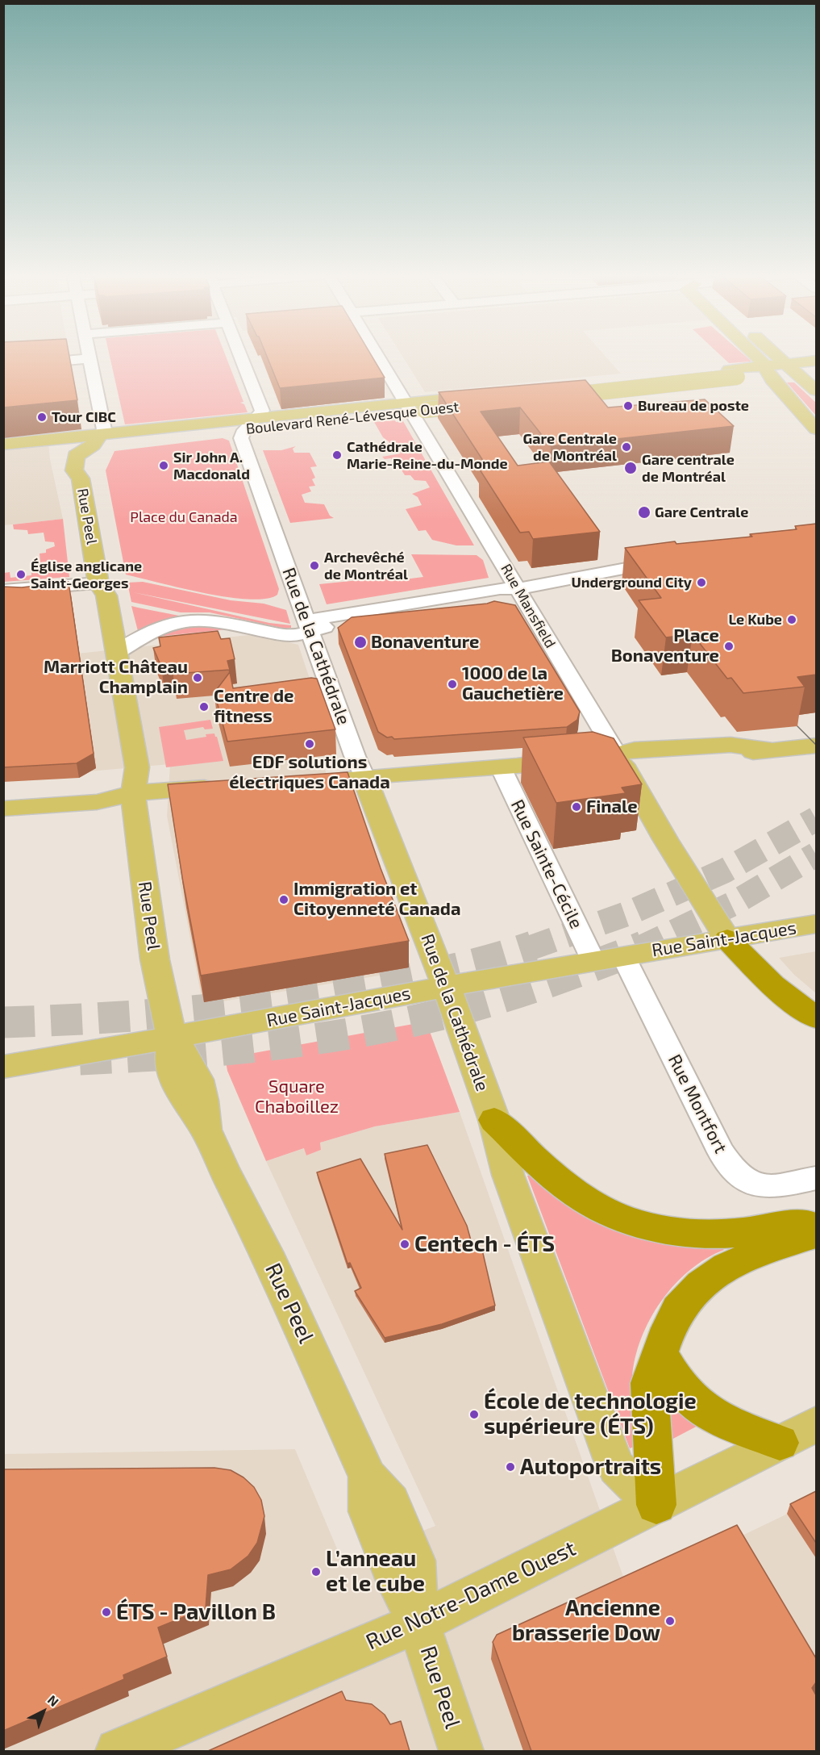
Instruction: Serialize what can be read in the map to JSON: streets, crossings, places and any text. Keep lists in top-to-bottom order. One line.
{"streets":{"main road":["Boulevard René-Lévesque Ouest","Rue Peel","Rue Mansfield","Rue de la Cathédrale","Rue Saint-Jacques","Rue Notre-Dame Ouest"],"street":["Rue Sainte-Cécile","Rue Montfort"]},"crossings":[["Boulevard René-Lévesque Ouest","Rue Peel"],["Boulevard René-Lévesque Ouest","Rue Mansfield"],["Boulevard René-Lévesque Ouest","Rue de la Cathédrale"],["Rue Peel","Rue Saint-Jacques"],["Rue Peel","Rue Notre-Dame Ouest"],["Rue Mansfield","Rue Saint-Jacques"],["Rue de la Cathédrale","Rue Saint-Jacques"],["Rue de la Cathédrale","Rue Notre-Dame Ouest"],["Rue Sainte-Cécile","Rue Saint-Jacques"],["Rue Saint-Jacques","Rue Montfort"]],"parks":["Place du Canada","Square Chaboillez"],"places":["Bureau de poste","Tour CIBC","Gare Centrale de Montréal","Cathédrale Marie-Reine-du-Monde","Sir John A. Macdonald","Gare centrale de Montréal","Gare Centrale","Archevêché de Montréal","Église anglicane Saint-Georges","Underground City","Le Kube","Bonaventure","Place Bonaventure","Marriott Château Champlain","1000 de la Gauchetière","Centre de fitness","EDF solutions électriques Canada","Finale","Immigration et Citoyenneté Canada","Centech - ÉTS","École de technologie supérieure (ÉTS)","Autoportraits","L’anneau et le cube","ÉTS - Pavillon B","Ancienne brasserie Dow"],"north":"top right"}
